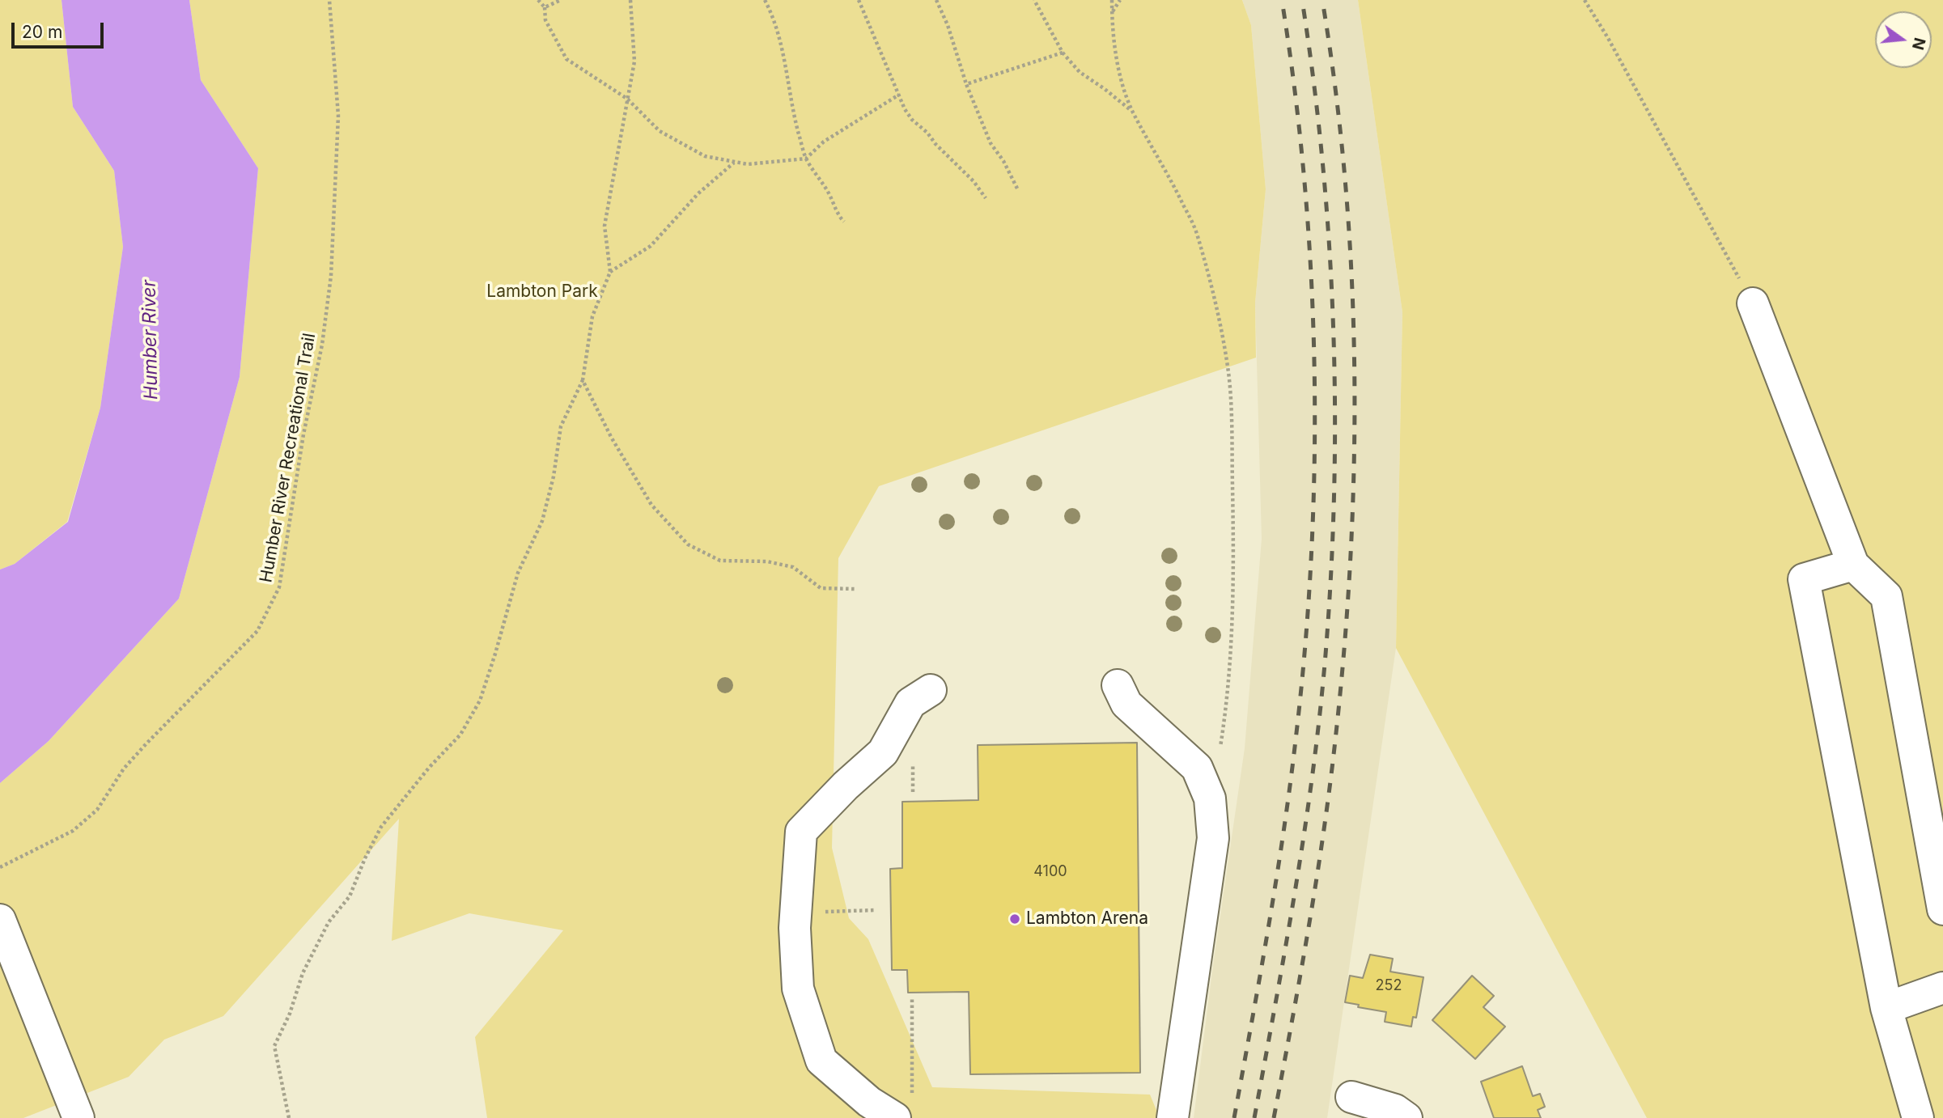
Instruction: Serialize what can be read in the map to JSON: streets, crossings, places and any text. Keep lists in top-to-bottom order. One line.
{"streets":{"path":["Humber River Recreational Trail"]},"water":["Humber River"],"parks":["Lambton Park"],"places":["Lambton Arena"],"house_numbers":["4100","252"],"scale_bar":"20 m","north":"right"}
